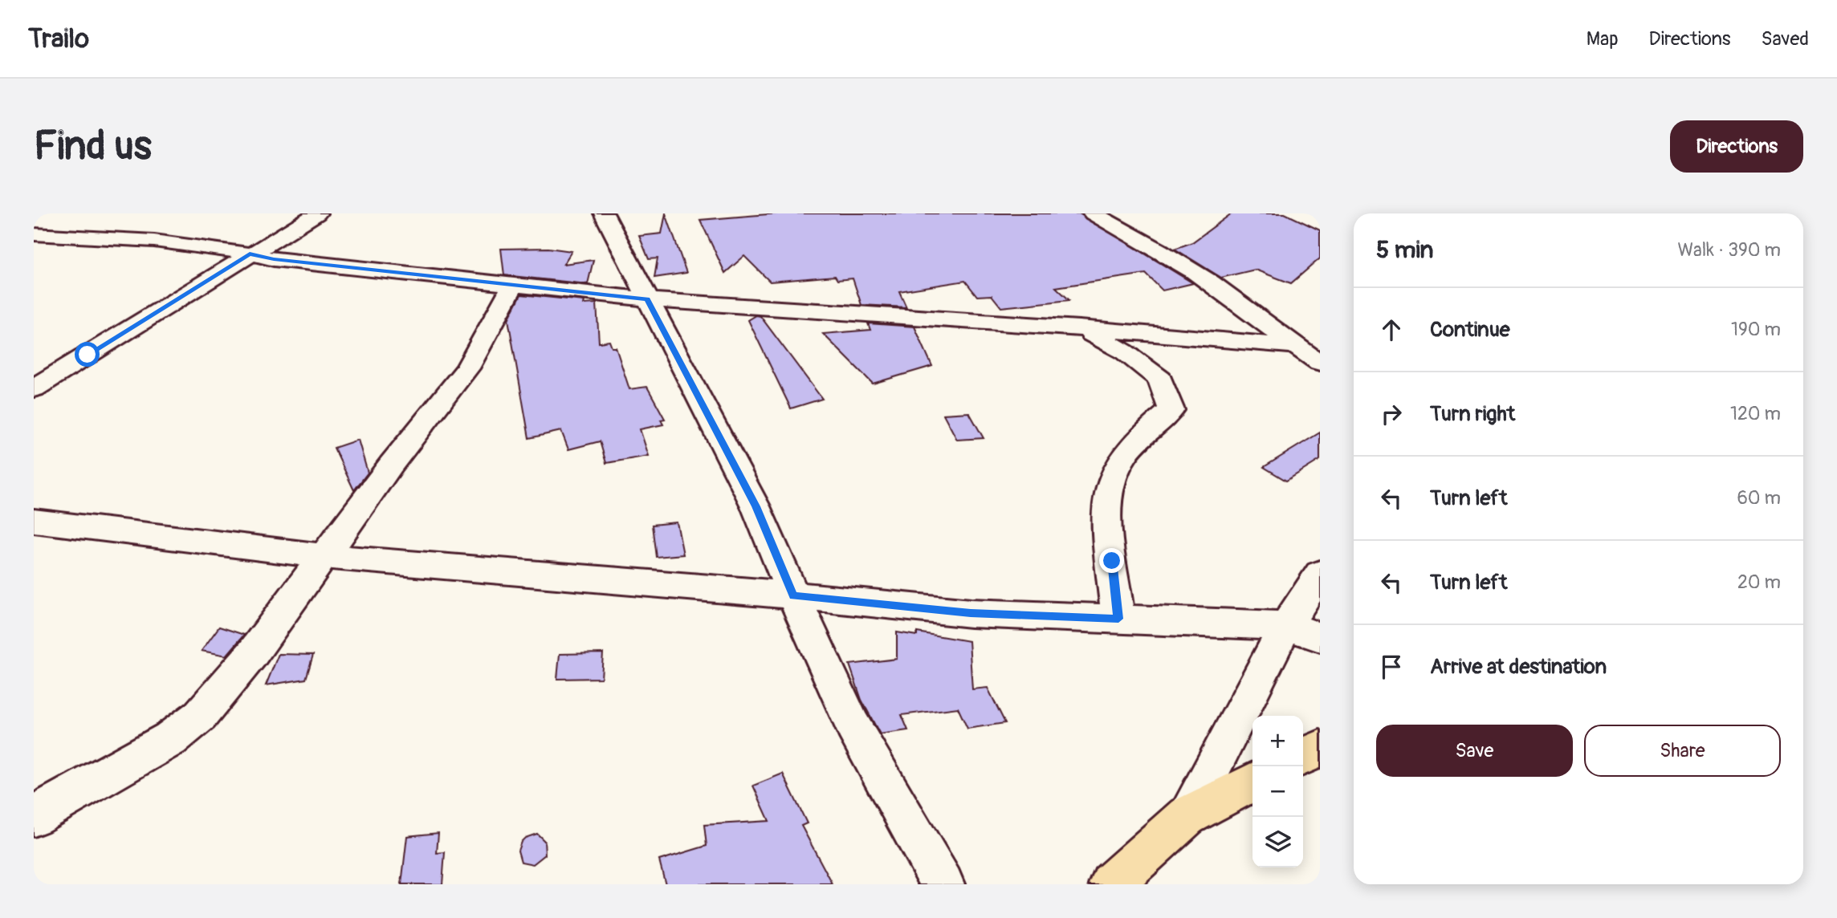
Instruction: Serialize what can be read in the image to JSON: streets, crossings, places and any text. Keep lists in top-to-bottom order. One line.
{"page":{"header":"Trailo","nav":["Map","Directions","Saved"],"buttons":["Directions",["Save","Share"]],"title":"Find us","heading":["5 min","Walk · 390 m"],"list":[["Continue","190 m"],["Turn right","120 m"],["Turn left","60 m"],["Turn left","20 m"],"Arrive at destination"],"map_buttons":["+","−"]}}
